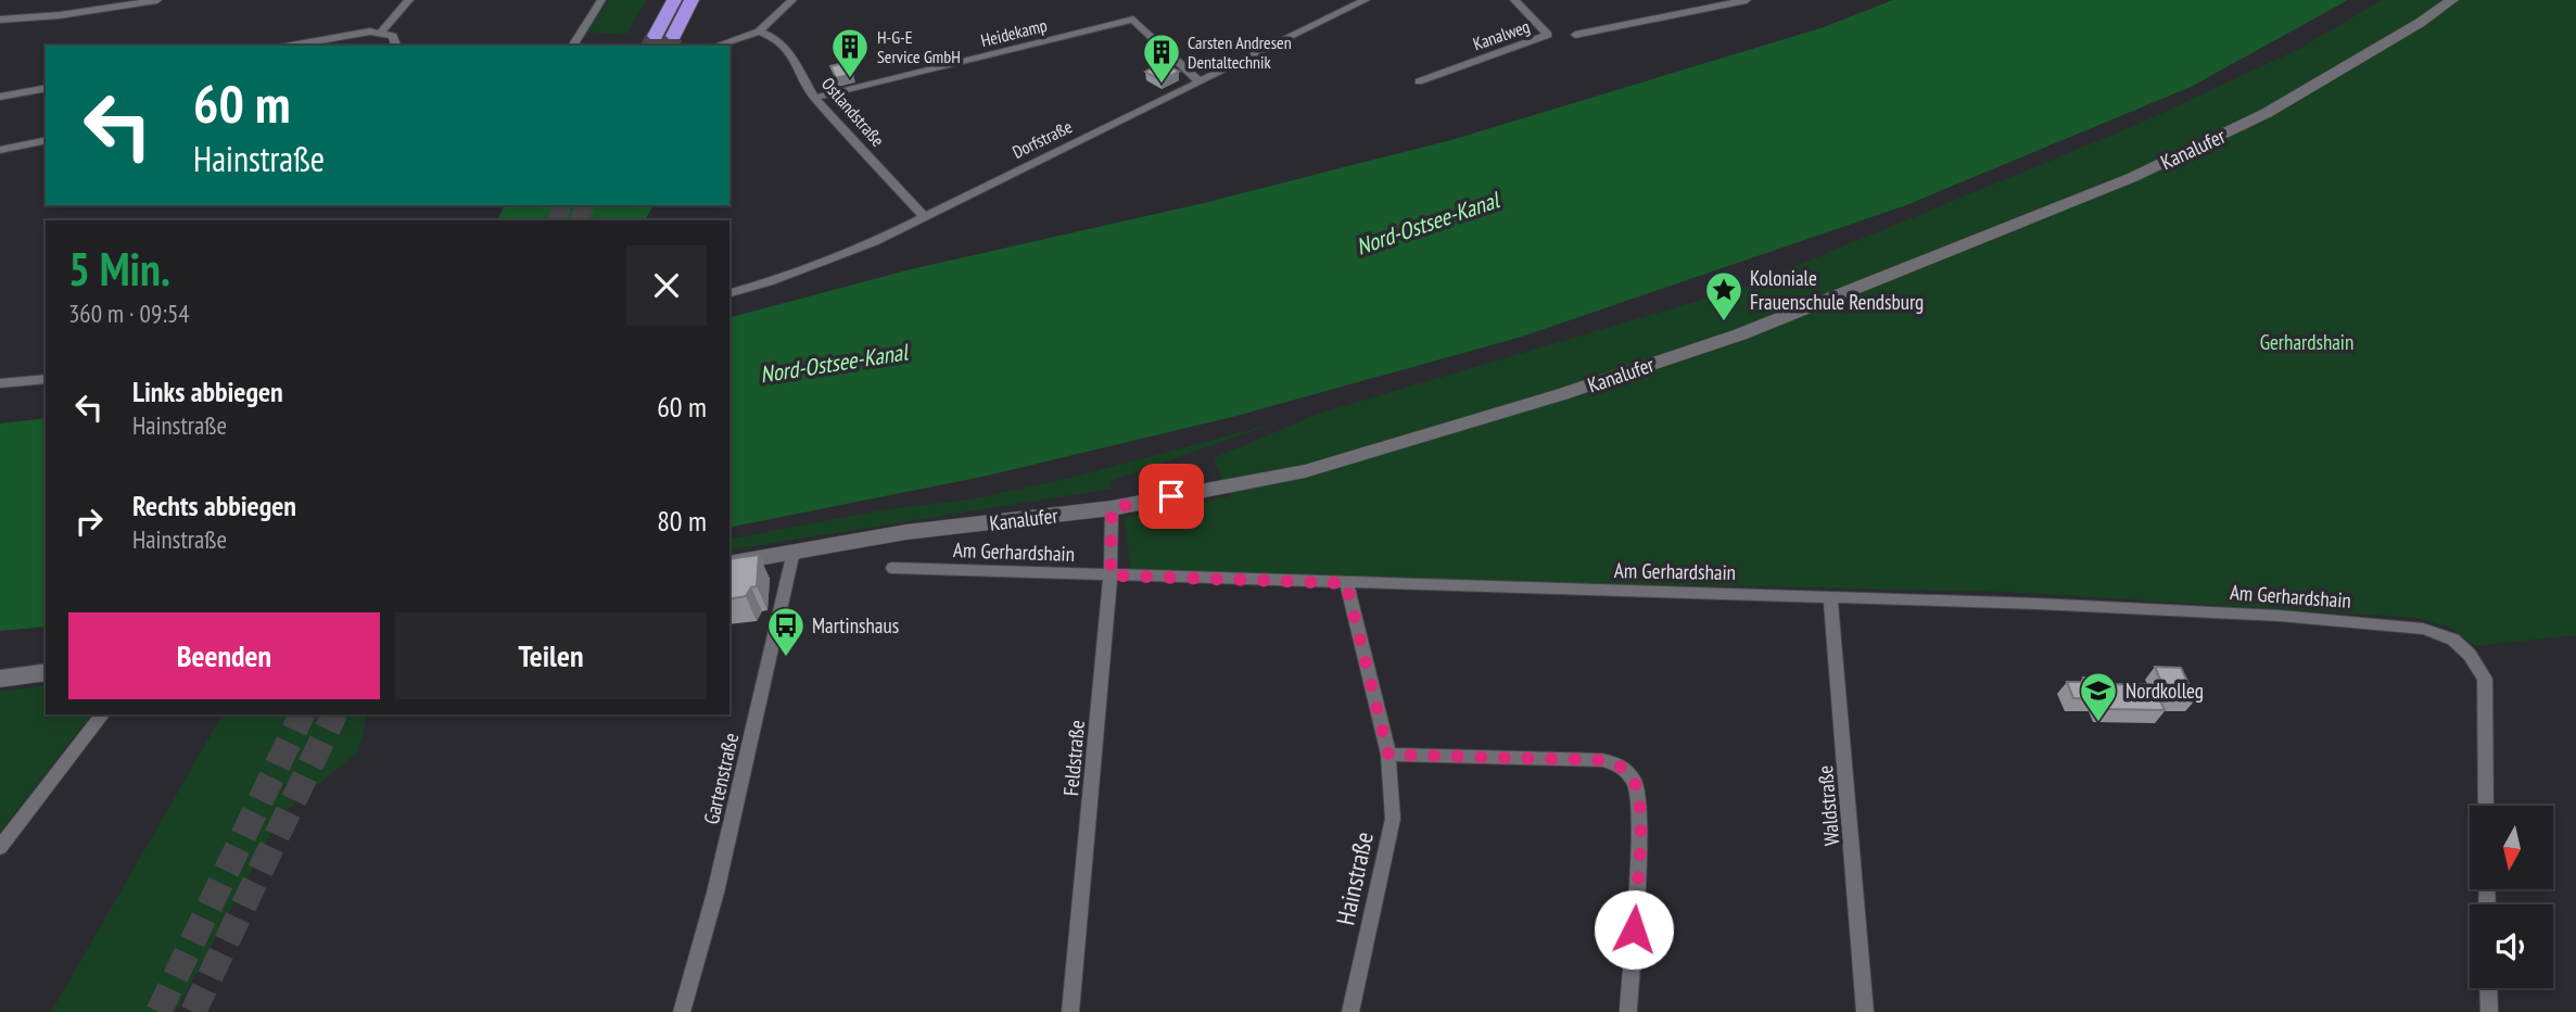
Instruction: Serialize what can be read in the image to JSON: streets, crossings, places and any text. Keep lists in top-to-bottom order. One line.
{"streets":{"street":["Heidekamp","Kanalweg","Ostlandstraße","Dorfstraße","Kanalufer","Am Gerhardshain","Feldstraße","Gartenstraße","Waldstraße","Hainstraße"]},"crossings":[["Heidekamp","Ostlandstraße"],["Heidekamp","Dorfstraße"],["Ostlandstraße","Dorfstraße"],["Kanalufer","Feldstraße"],["Kanalufer","Gartenstraße"],["Am Gerhardshain","Feldstraße"],["Am Gerhardshain","Waldstraße"],["Am Gerhardshain","Hainstraße"]],"water":["Nord-Ostsee-Kanal"],"parks":["Gerhardshain"],"places":{"building":["H-G-E Service GmbH","Carsten Andresen Dentaltechnik"],"place":["Koloniale Frauenschule Rendsburg"],"bus stop":["Martinshaus"],"school or university":["Nordkolleg"]},"north":"bottom","page":{"turn":["60 m","Hainstraße"],"heading":["5 Min.","360 m · 09:54"],"list":[{"name":"Links abbiegen","note":"Hainstraße","value":"60 m"},{"name":"Rechts abbiegen","note":"Hainstraße","value":"80 m"}],"buttons":["Beenden","Teilen"]}}
